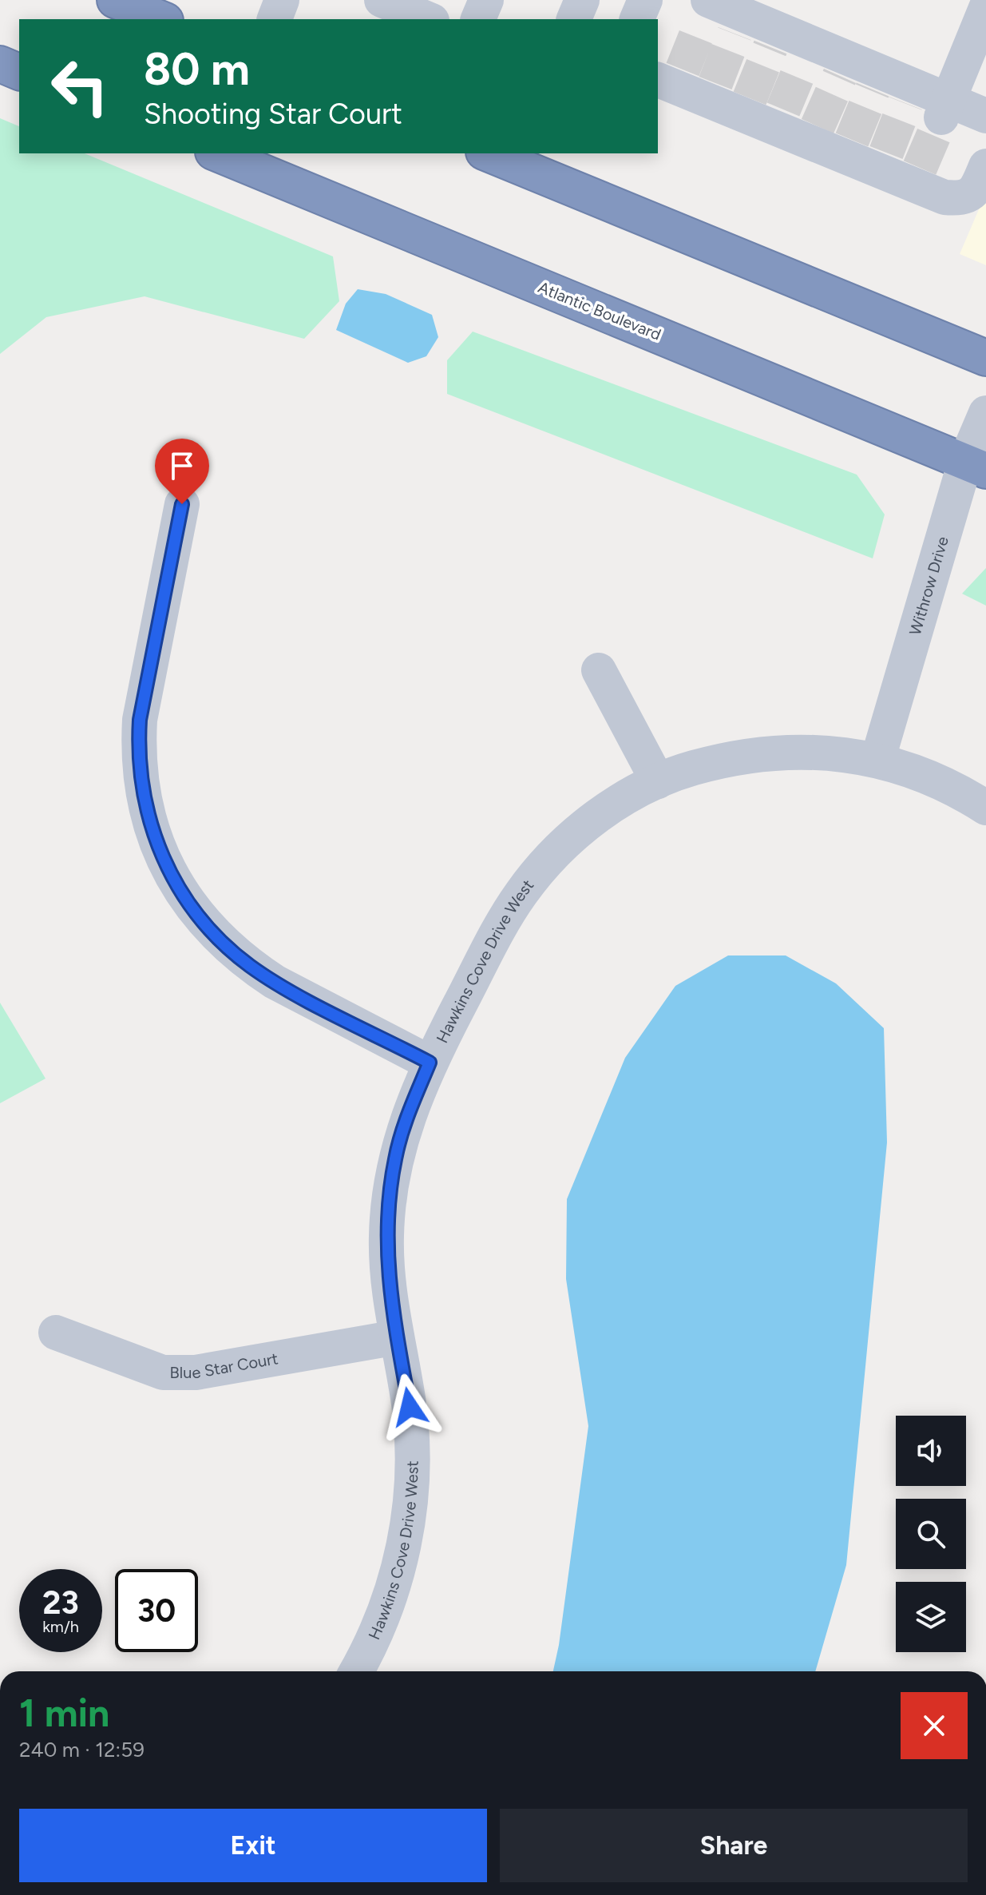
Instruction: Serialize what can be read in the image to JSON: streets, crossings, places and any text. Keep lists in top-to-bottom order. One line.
{"streets":{"highway":["Atlantic Boulevard"],"street":["Withrow Drive","Hawkins Cove Drive West","Blue Star Court"]},"crossings":[["Atlantic Boulevard","Withrow Drive"],["Withrow Drive","Hawkins Cove Drive West"],["Hawkins Cove Drive West","Blue Star Court"]],"page":{"turn":["80 m","Shooting Star Court"],"speed":"23 km/h","limit":"30","heading":["1 min","240 m · 12:59"],"buttons":["Exit","Share"]}}
